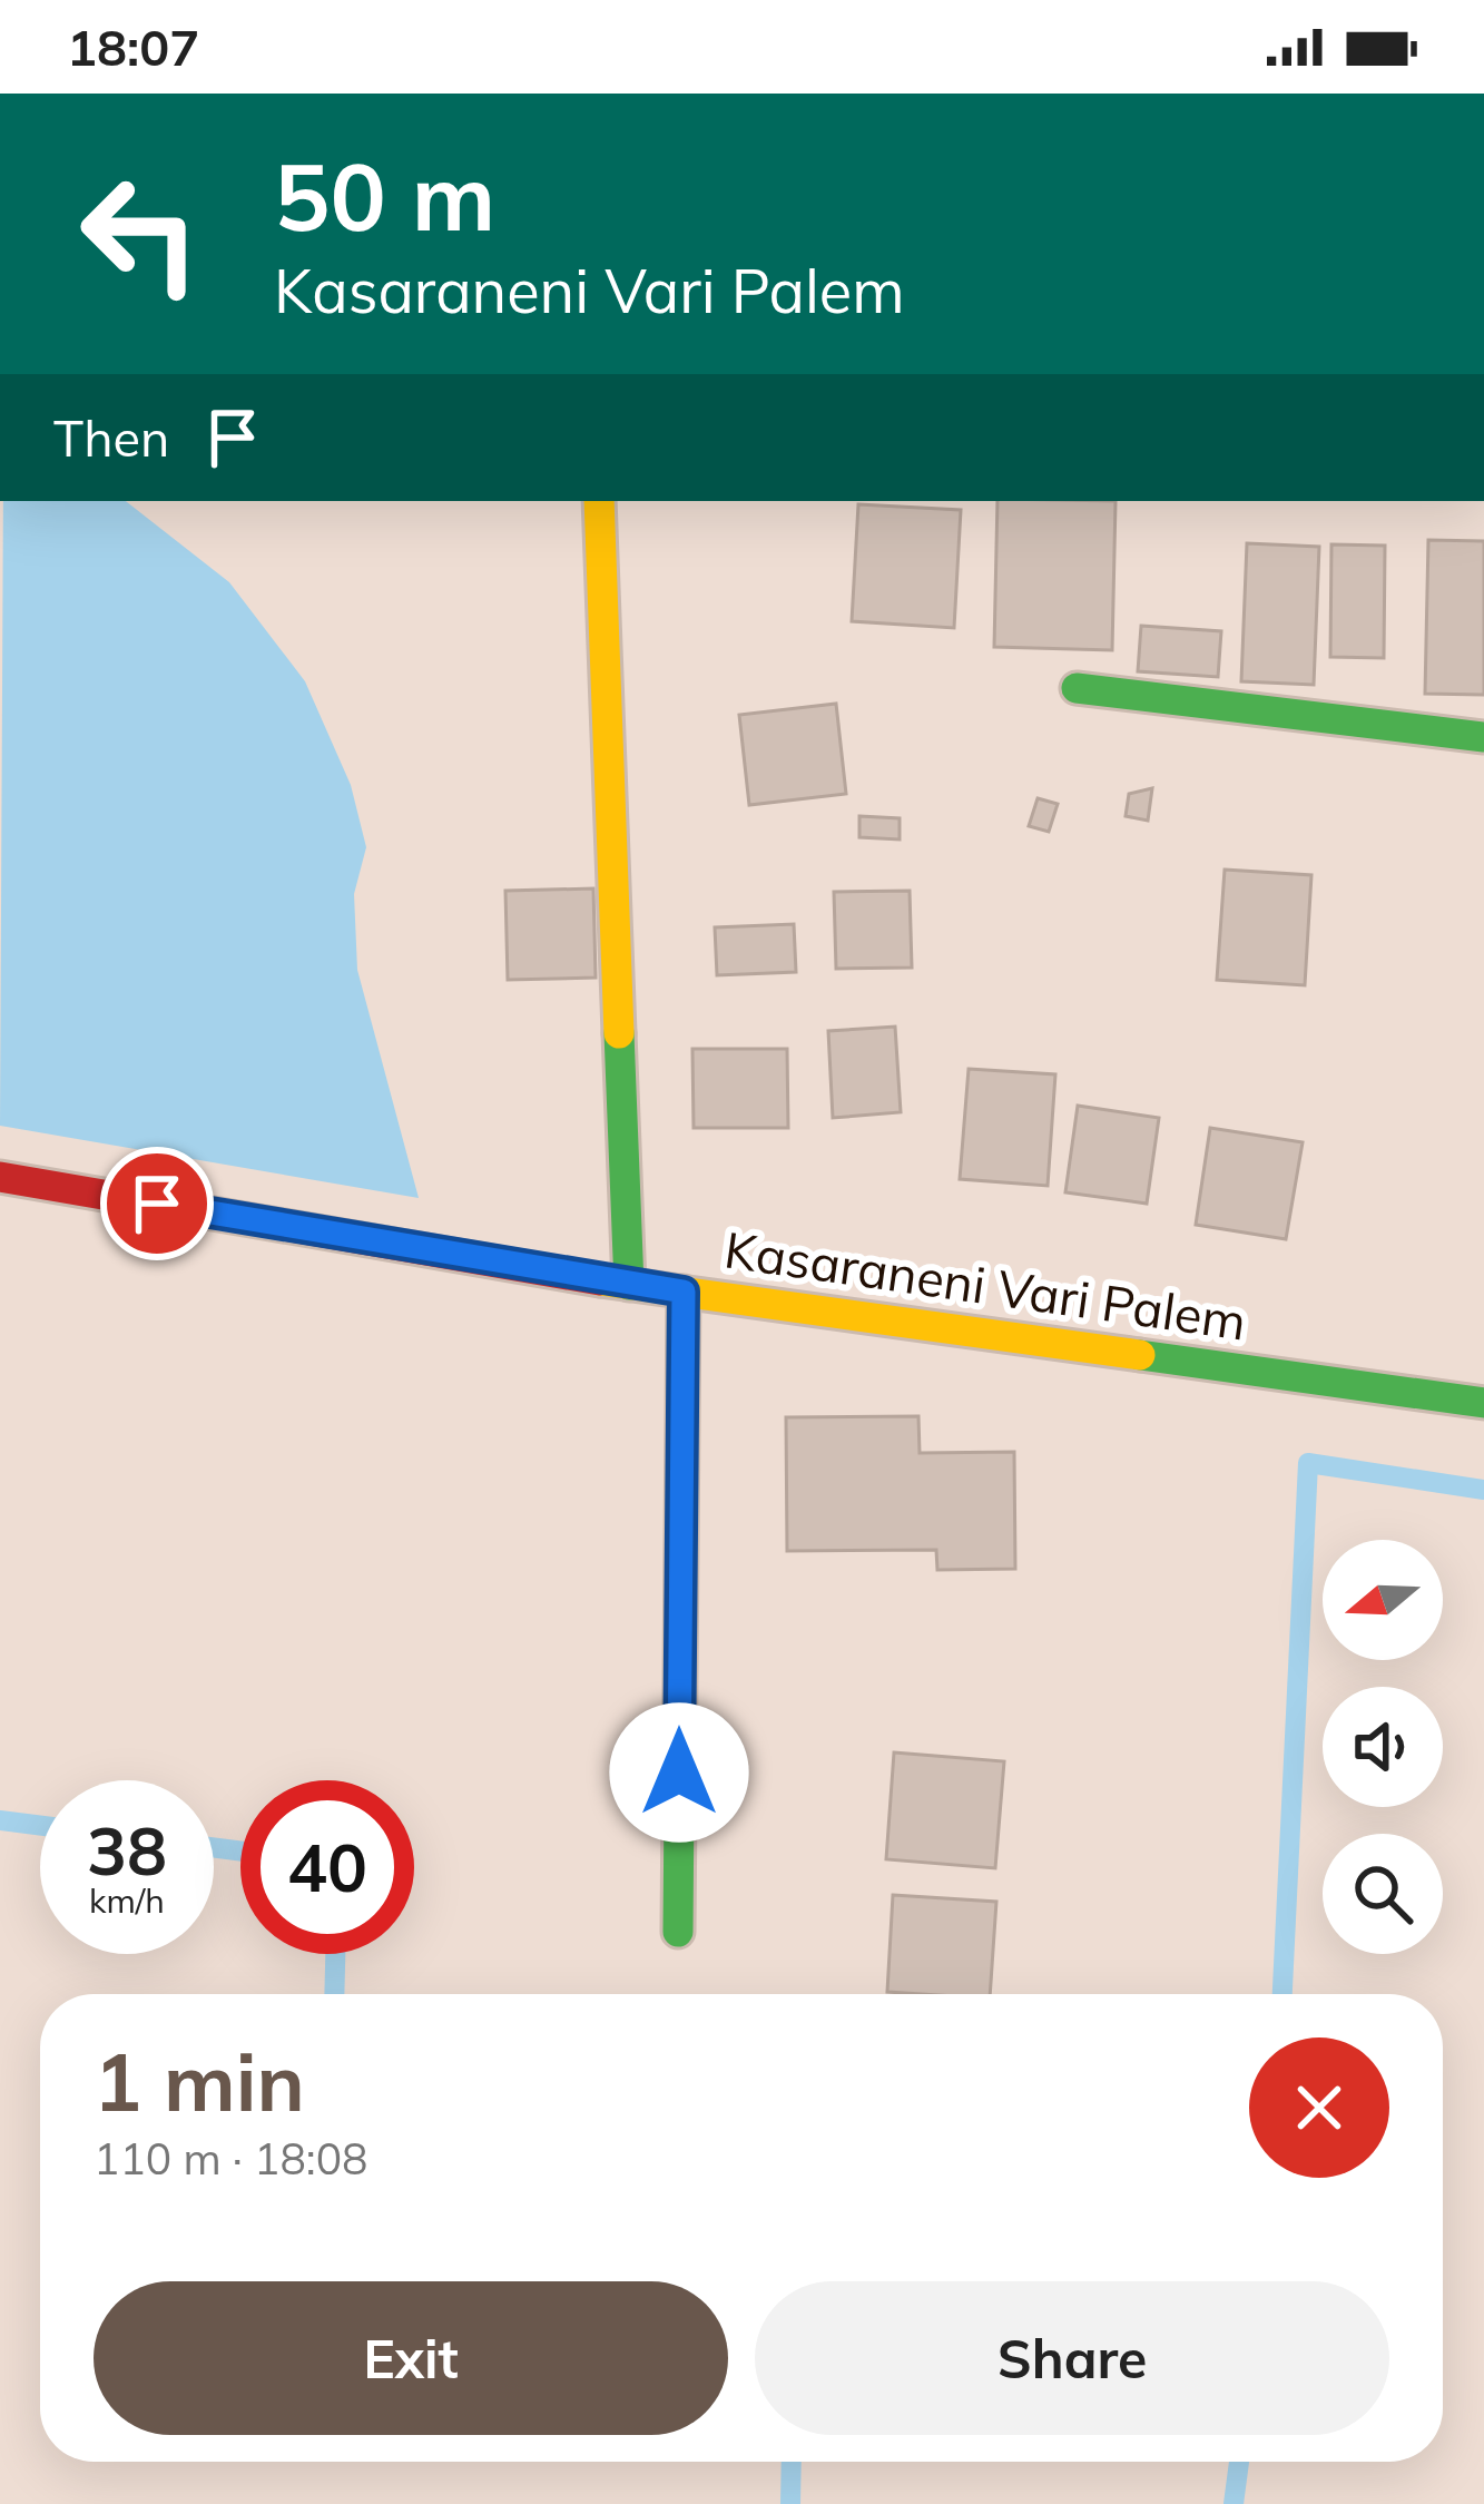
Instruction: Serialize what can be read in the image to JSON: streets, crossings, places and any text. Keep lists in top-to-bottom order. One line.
{"streets":{"street":["Kasaraneni Vari Palem"]},"north":"left","page":{"status":"18:07","turn":["50 m","Kasaraneni Vari Palem"],"then":"Then","speed":"38 km/h","limit":"40","heading":["1 min","110 m · 18:08"],"buttons":["Exit","Share"]}}
